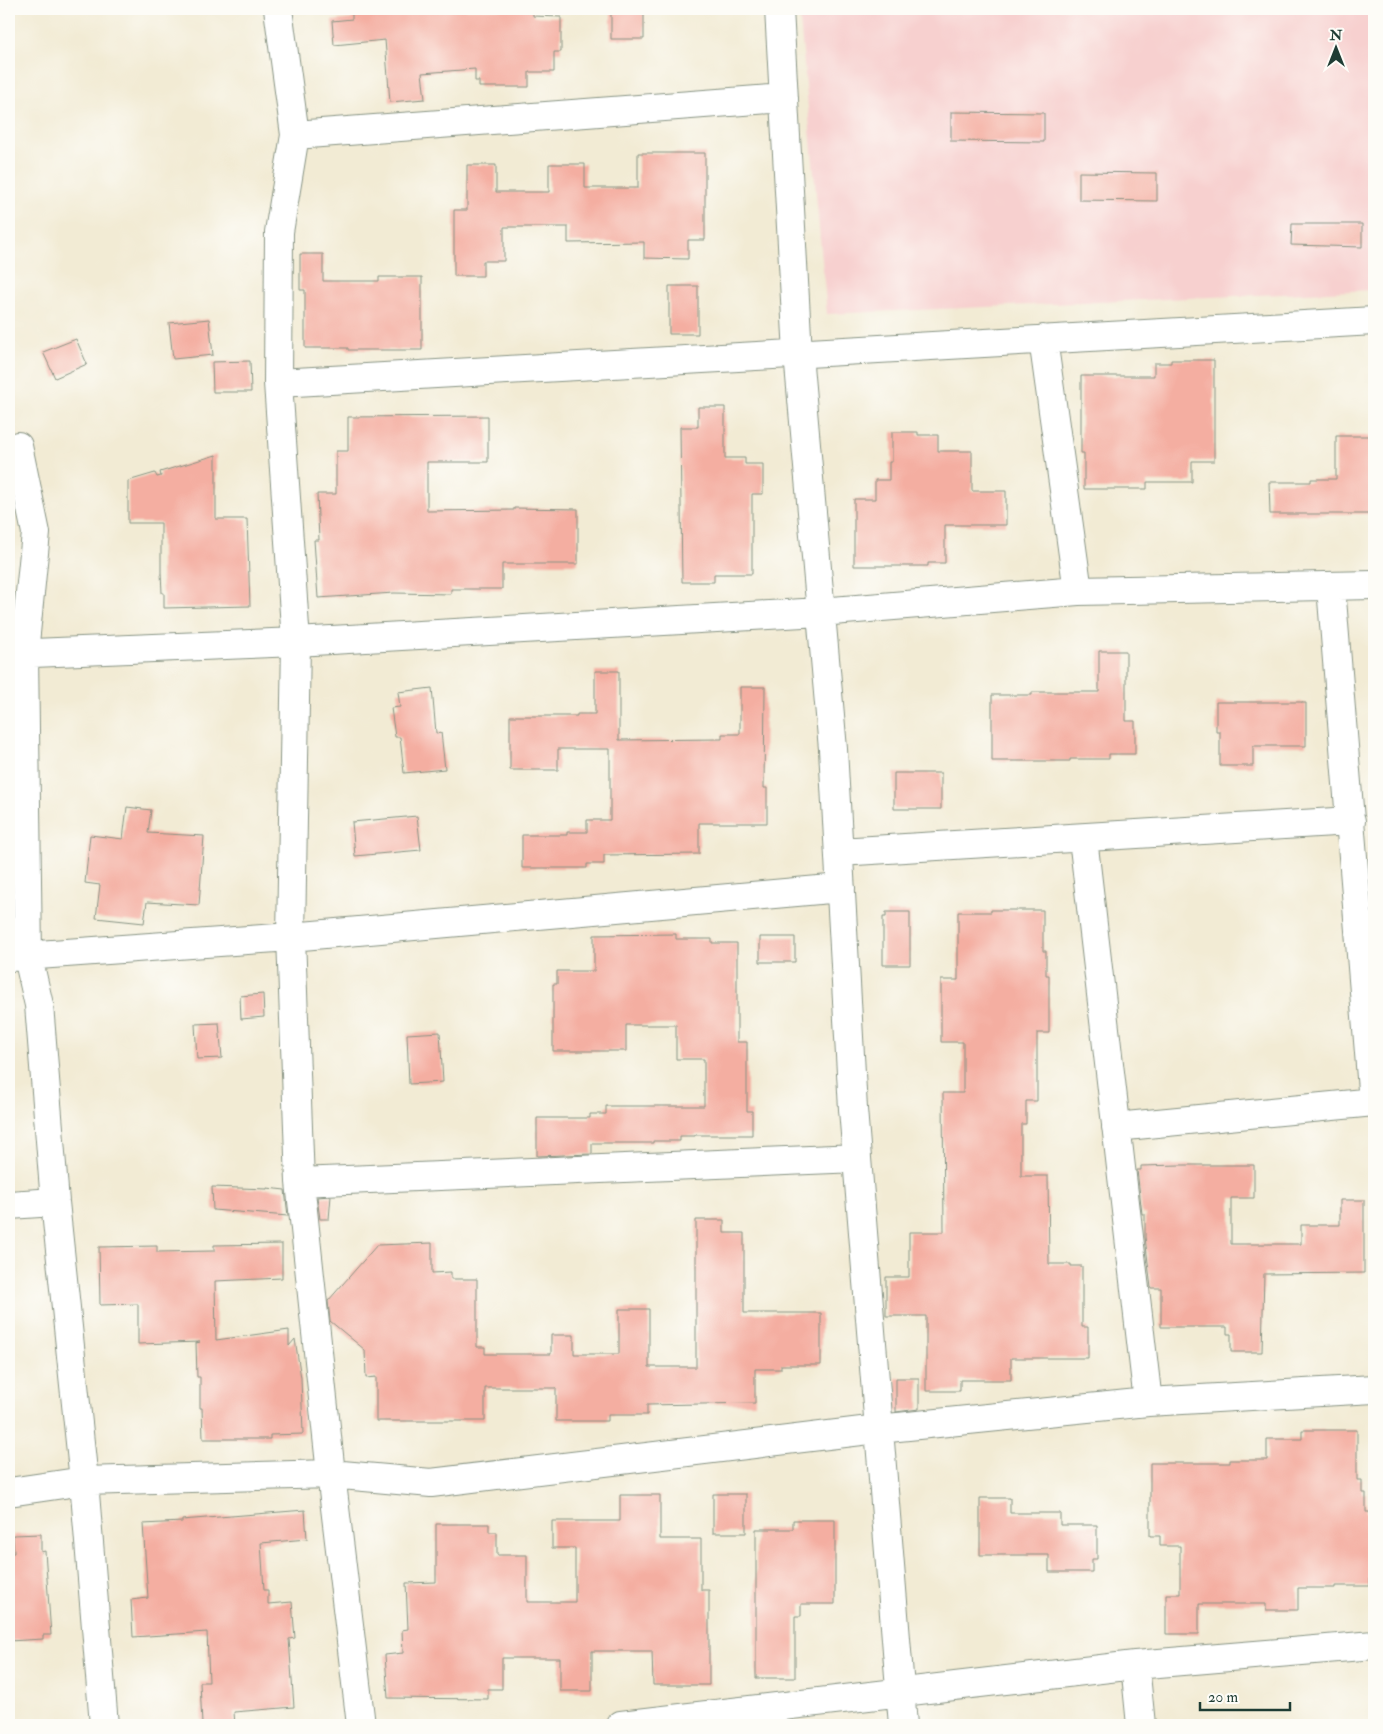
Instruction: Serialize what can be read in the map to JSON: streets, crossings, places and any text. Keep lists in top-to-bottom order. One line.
{"scale_bar":"20 m","north":"top"}
